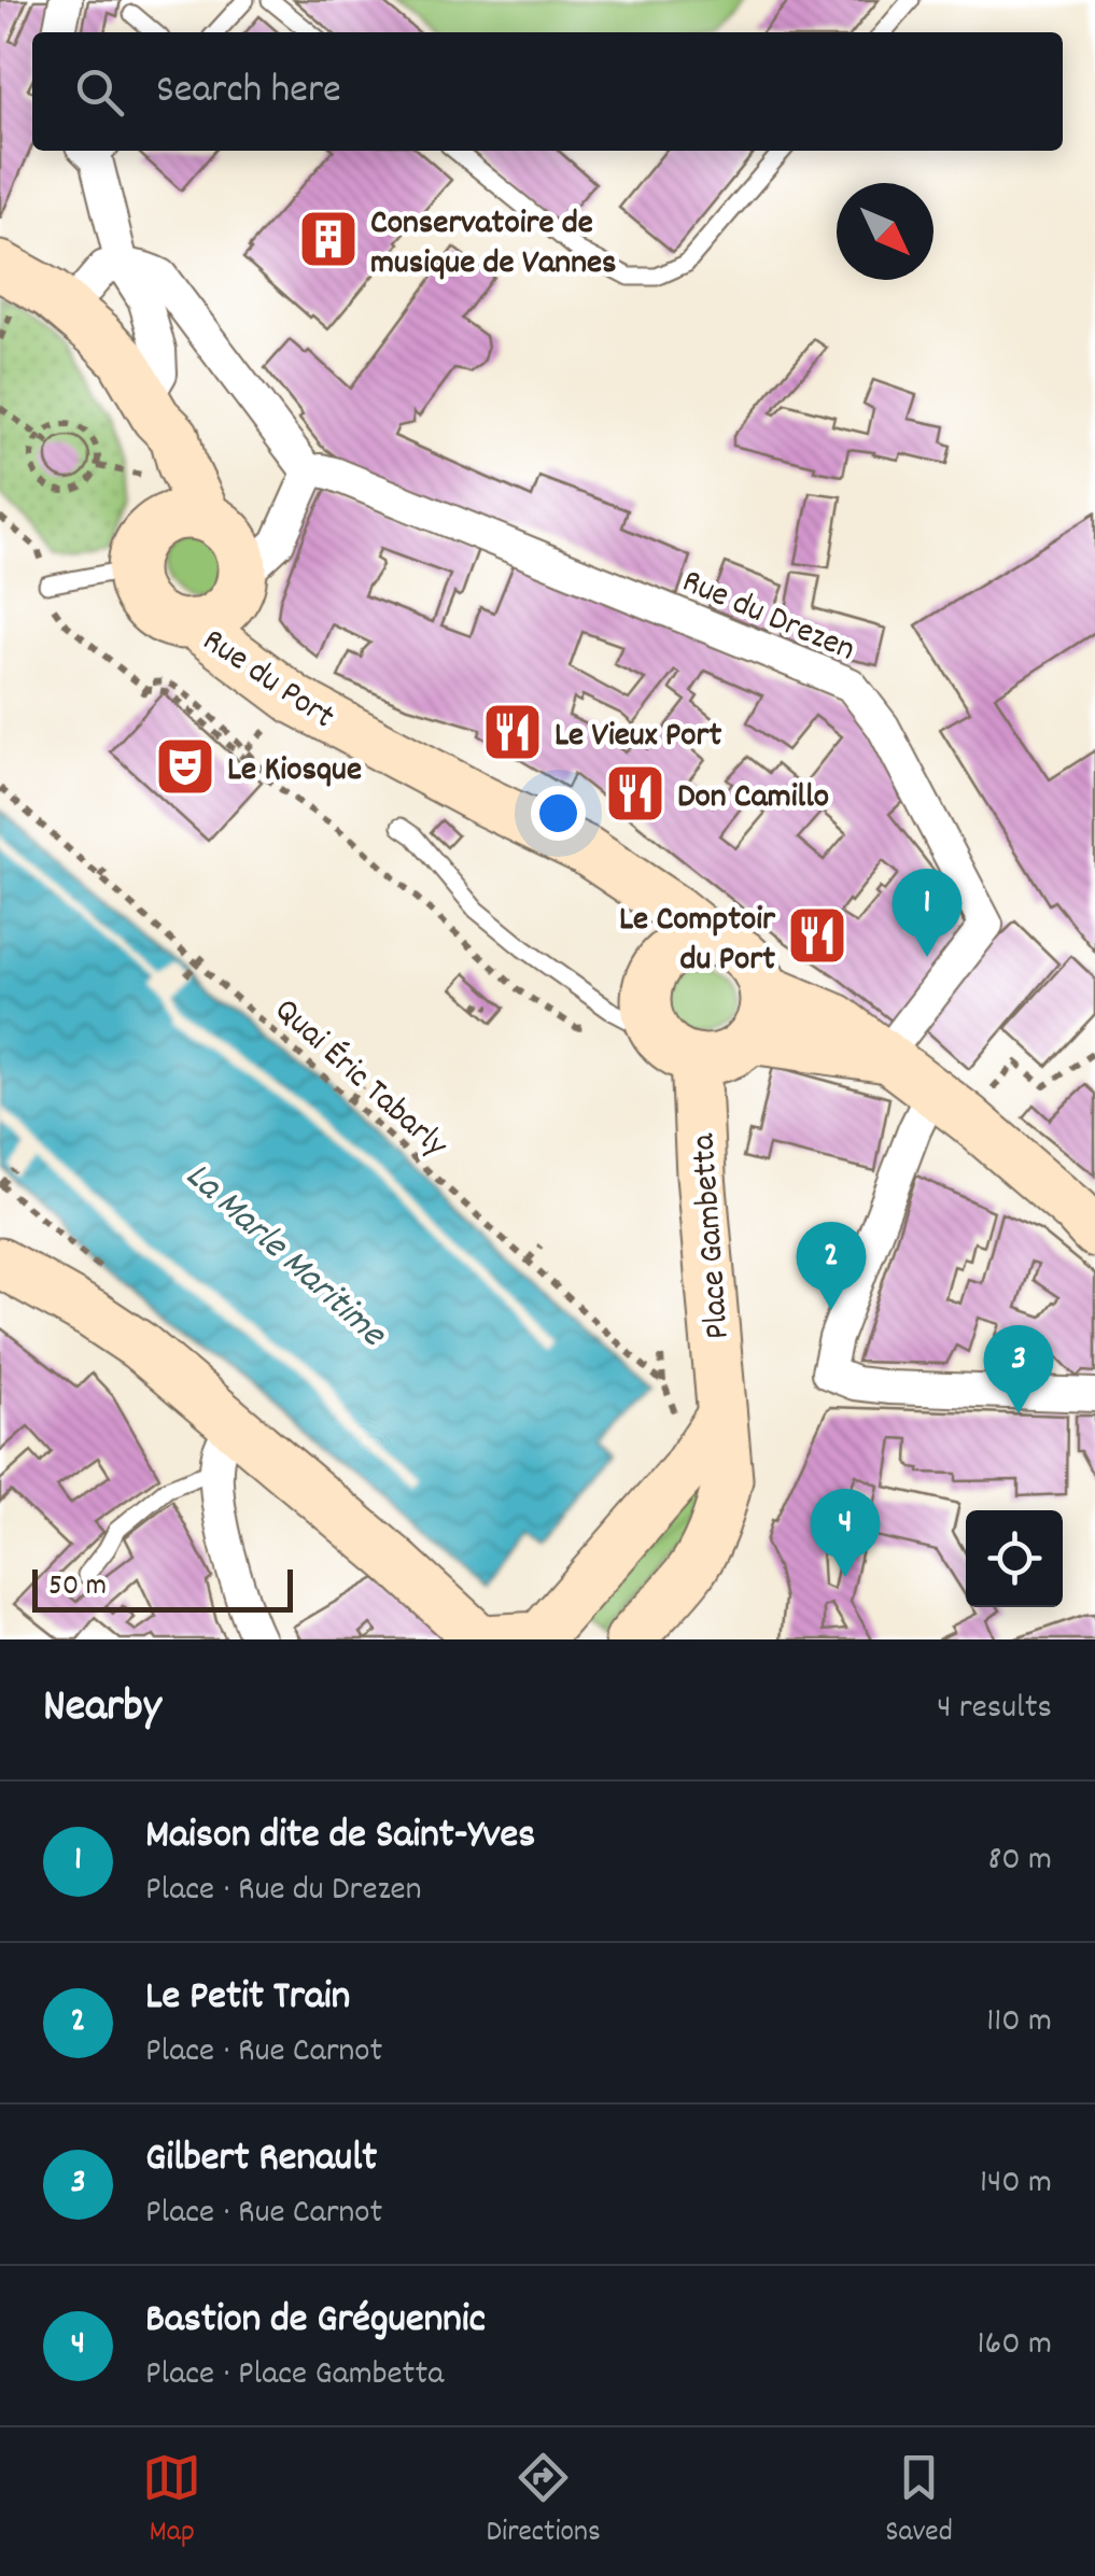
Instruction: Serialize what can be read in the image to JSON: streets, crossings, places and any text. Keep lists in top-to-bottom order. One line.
{"streets":{"main road":["Rue du Port","Place Gambetta"],"street":["Rue du Drezen"],"path":["Quai Éric Tabarly"]},"crossings":[["Rue du Port","Place Gambetta"],["Quai Éric Tabarly","Place Gambetta"]],"water":["La Marle Maritime"],"places":{"building":["Conservatoire de musique de Vannes"],"restaurant":["Le Vieux Port","Don Camillo","Le Comptoir du Port"],"theatre":["Le Kiosque"]},"scale_bar":"50 m","north":"bottom right","page":{"search":"Search here","pins":["1","2","3","4"],"scale":"50 m","heading":["Nearby","4 results"],"list":[{"mark":"1","name":"Maison dite de Saint-Yves","note":"Place · Rue du Drezen","value":"80 m"},{"mark":"2","name":"Le Petit Train","note":"Place · Rue Carnot","value":"110 m"},{"mark":"3","name":"Gilbert Renault","note":"Place · Rue Carnot","value":"140 m"},{"mark":"4","name":"Bastion de Gréguennic","note":"Place · Place Gambetta","value":"160 m"}],"nav":["Map","Directions","Saved"]}}
